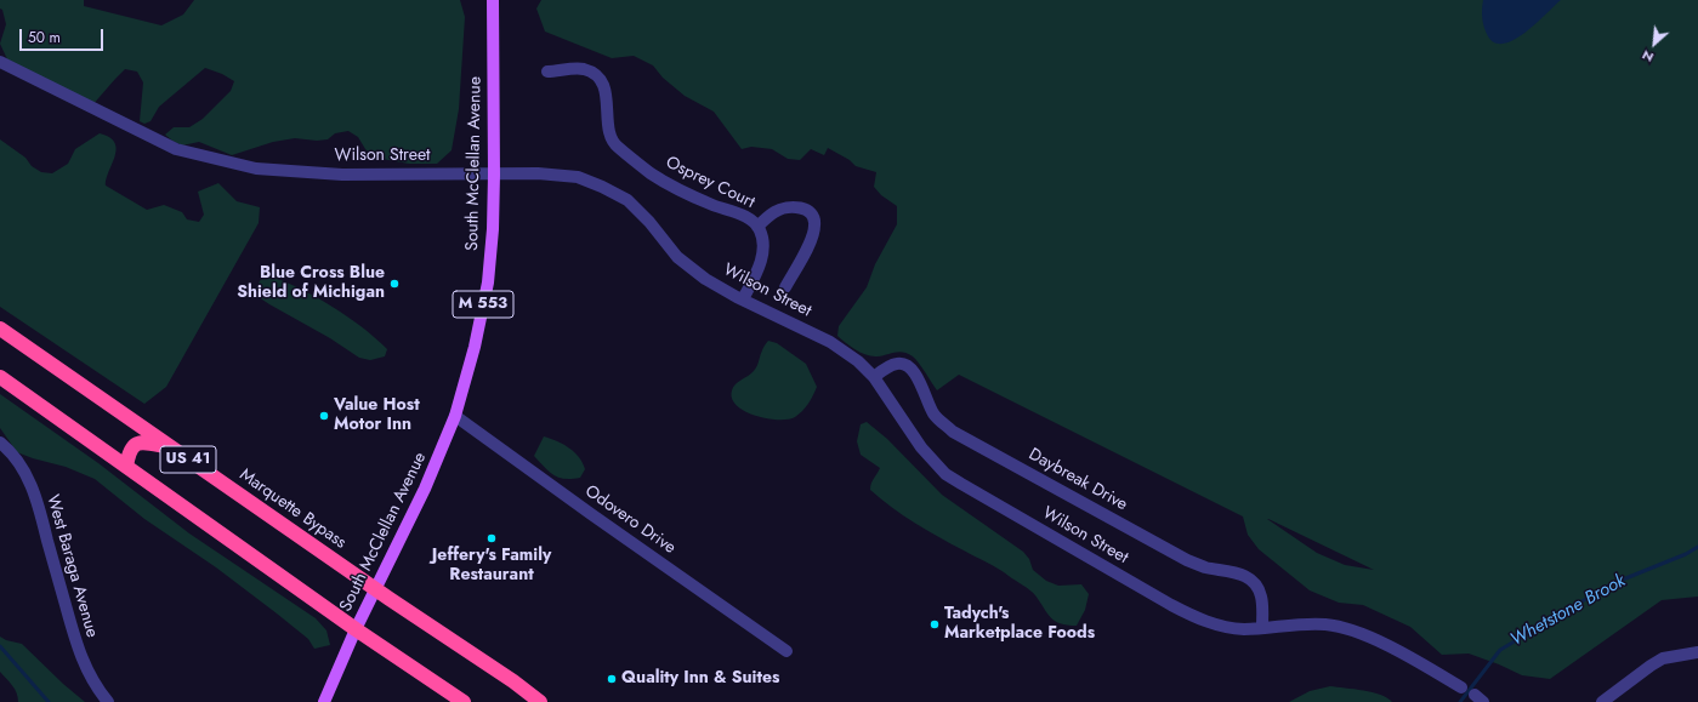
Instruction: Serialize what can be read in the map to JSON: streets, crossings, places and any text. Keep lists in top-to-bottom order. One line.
{"streets":{"highway":["US 41","Marquette Bypass"],"main road":["South McClellan Avenue","M 553"],"street":["Wilson Street","Osprey Court","Daybreak Drive","Odovero Drive","West Baraga Avenue"]},"crossings":[["Wilson Street","South McClellan Avenue"],["Wilson Street","Osprey Court"],["Wilson Street","Daybreak Drive"],["South McClellan Avenue","US 41"],["South McClellan Avenue","Marquette Bypass"],["South McClellan Avenue","Odovero Drive"]],"water":["Whetstone Brook"],"places":["Blue Cross Blue Shield of Michigan","Value Host Motor Inn","Jeffery's Family Restaurant","Tadych's Marketplace Foods","Quality Inn & Suites"],"scale_bar":"50 m","north":"bottom left"}
